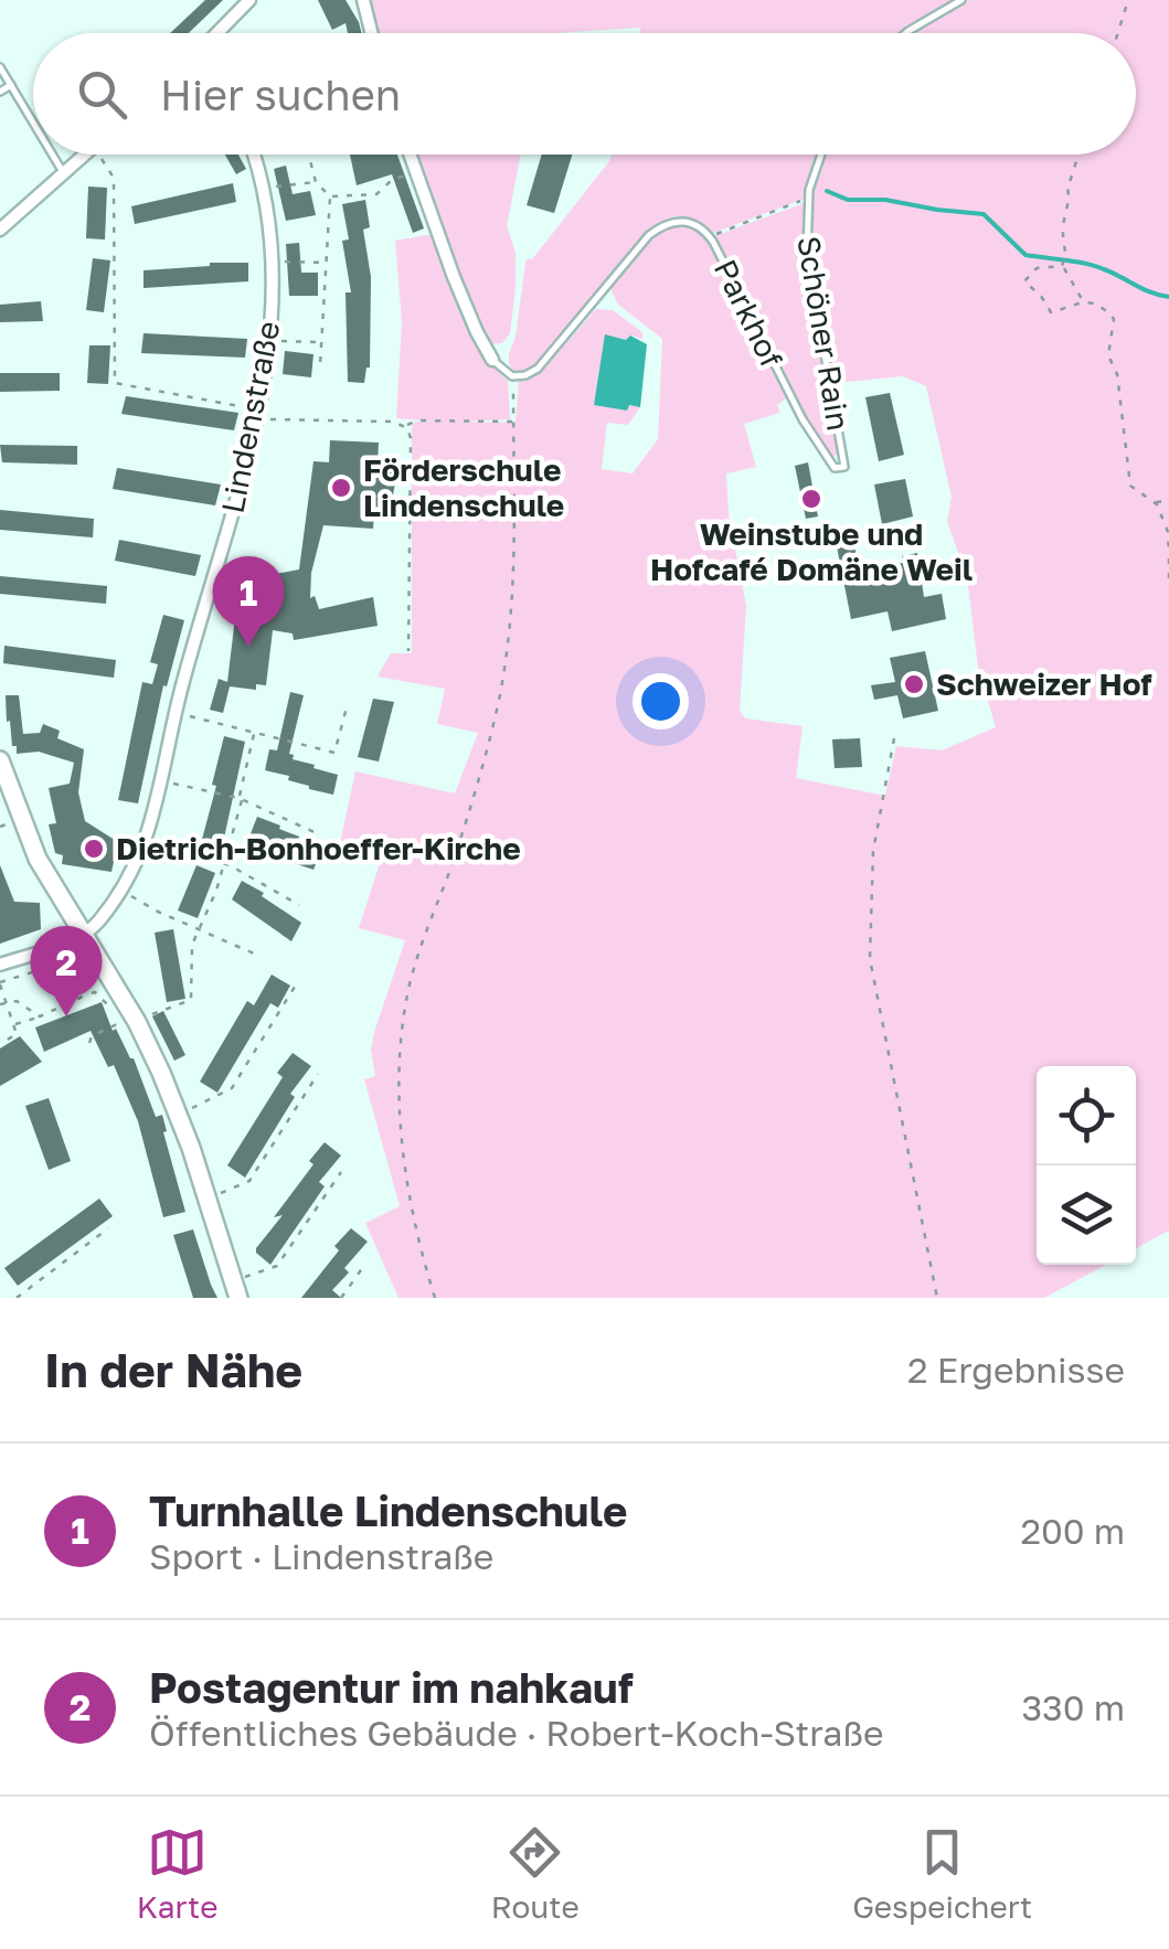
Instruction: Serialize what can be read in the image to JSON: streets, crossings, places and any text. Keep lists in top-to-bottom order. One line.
{"streets":{"street":["Lindenstraße"],"lane":["Parkhof","Schöner Rain"]},"crossings":[["Parkhof","Schöner Rain"]],"places":["Förderschule Lindenschule","Weinstube und Hofcafé Domäne Weil","Schweizer Hof","Dietrich-Bonhoeffer-Kirche"],"page":{"search":"Hier suchen","pins":["1","2"],"heading":["In der Nähe","2 Ergebnisse"],"list":[{"mark":"1","name":"Turnhalle Lindenschule","note":"Sport · Lindenstraße","value":"200 m"},{"mark":"2","name":"Postagentur im nahkauf","note":"Öffentliches Gebäude · Robert-Koch-Straße","value":"330 m"}],"nav":["Karte","Route","Gespeichert"]}}
